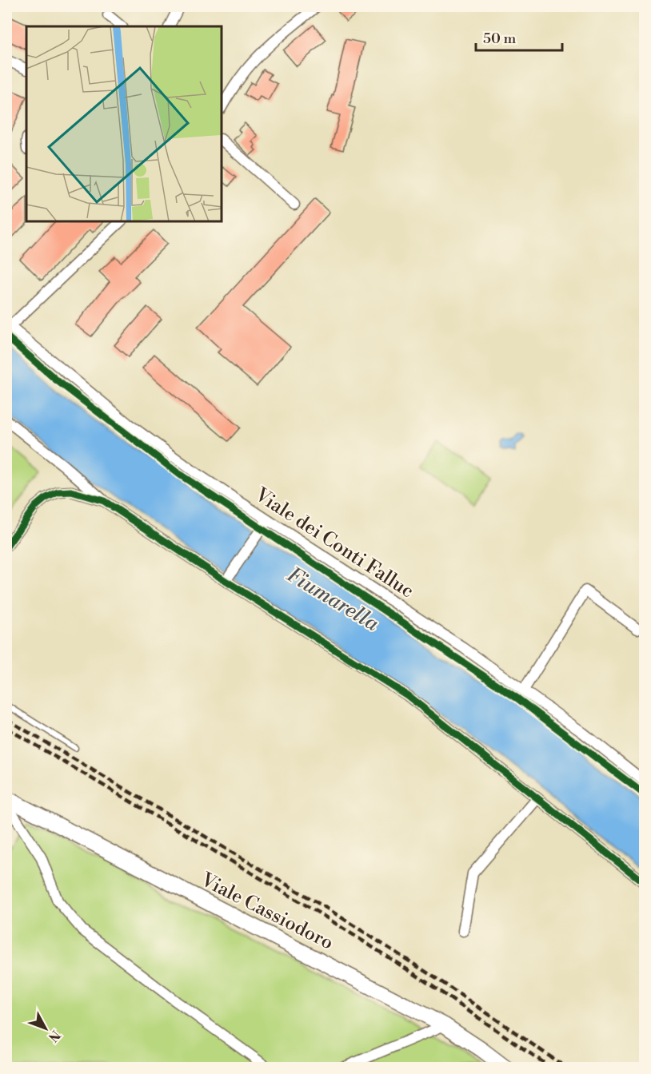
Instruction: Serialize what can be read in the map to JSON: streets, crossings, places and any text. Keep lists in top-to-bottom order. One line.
{"streets":{"main road":["Viale Cassiodoro"],"street":["Viale dei Conti Falluc"]},"water":["Fiumarella"],"scale_bar":"50 m","north":"bottom right"}
